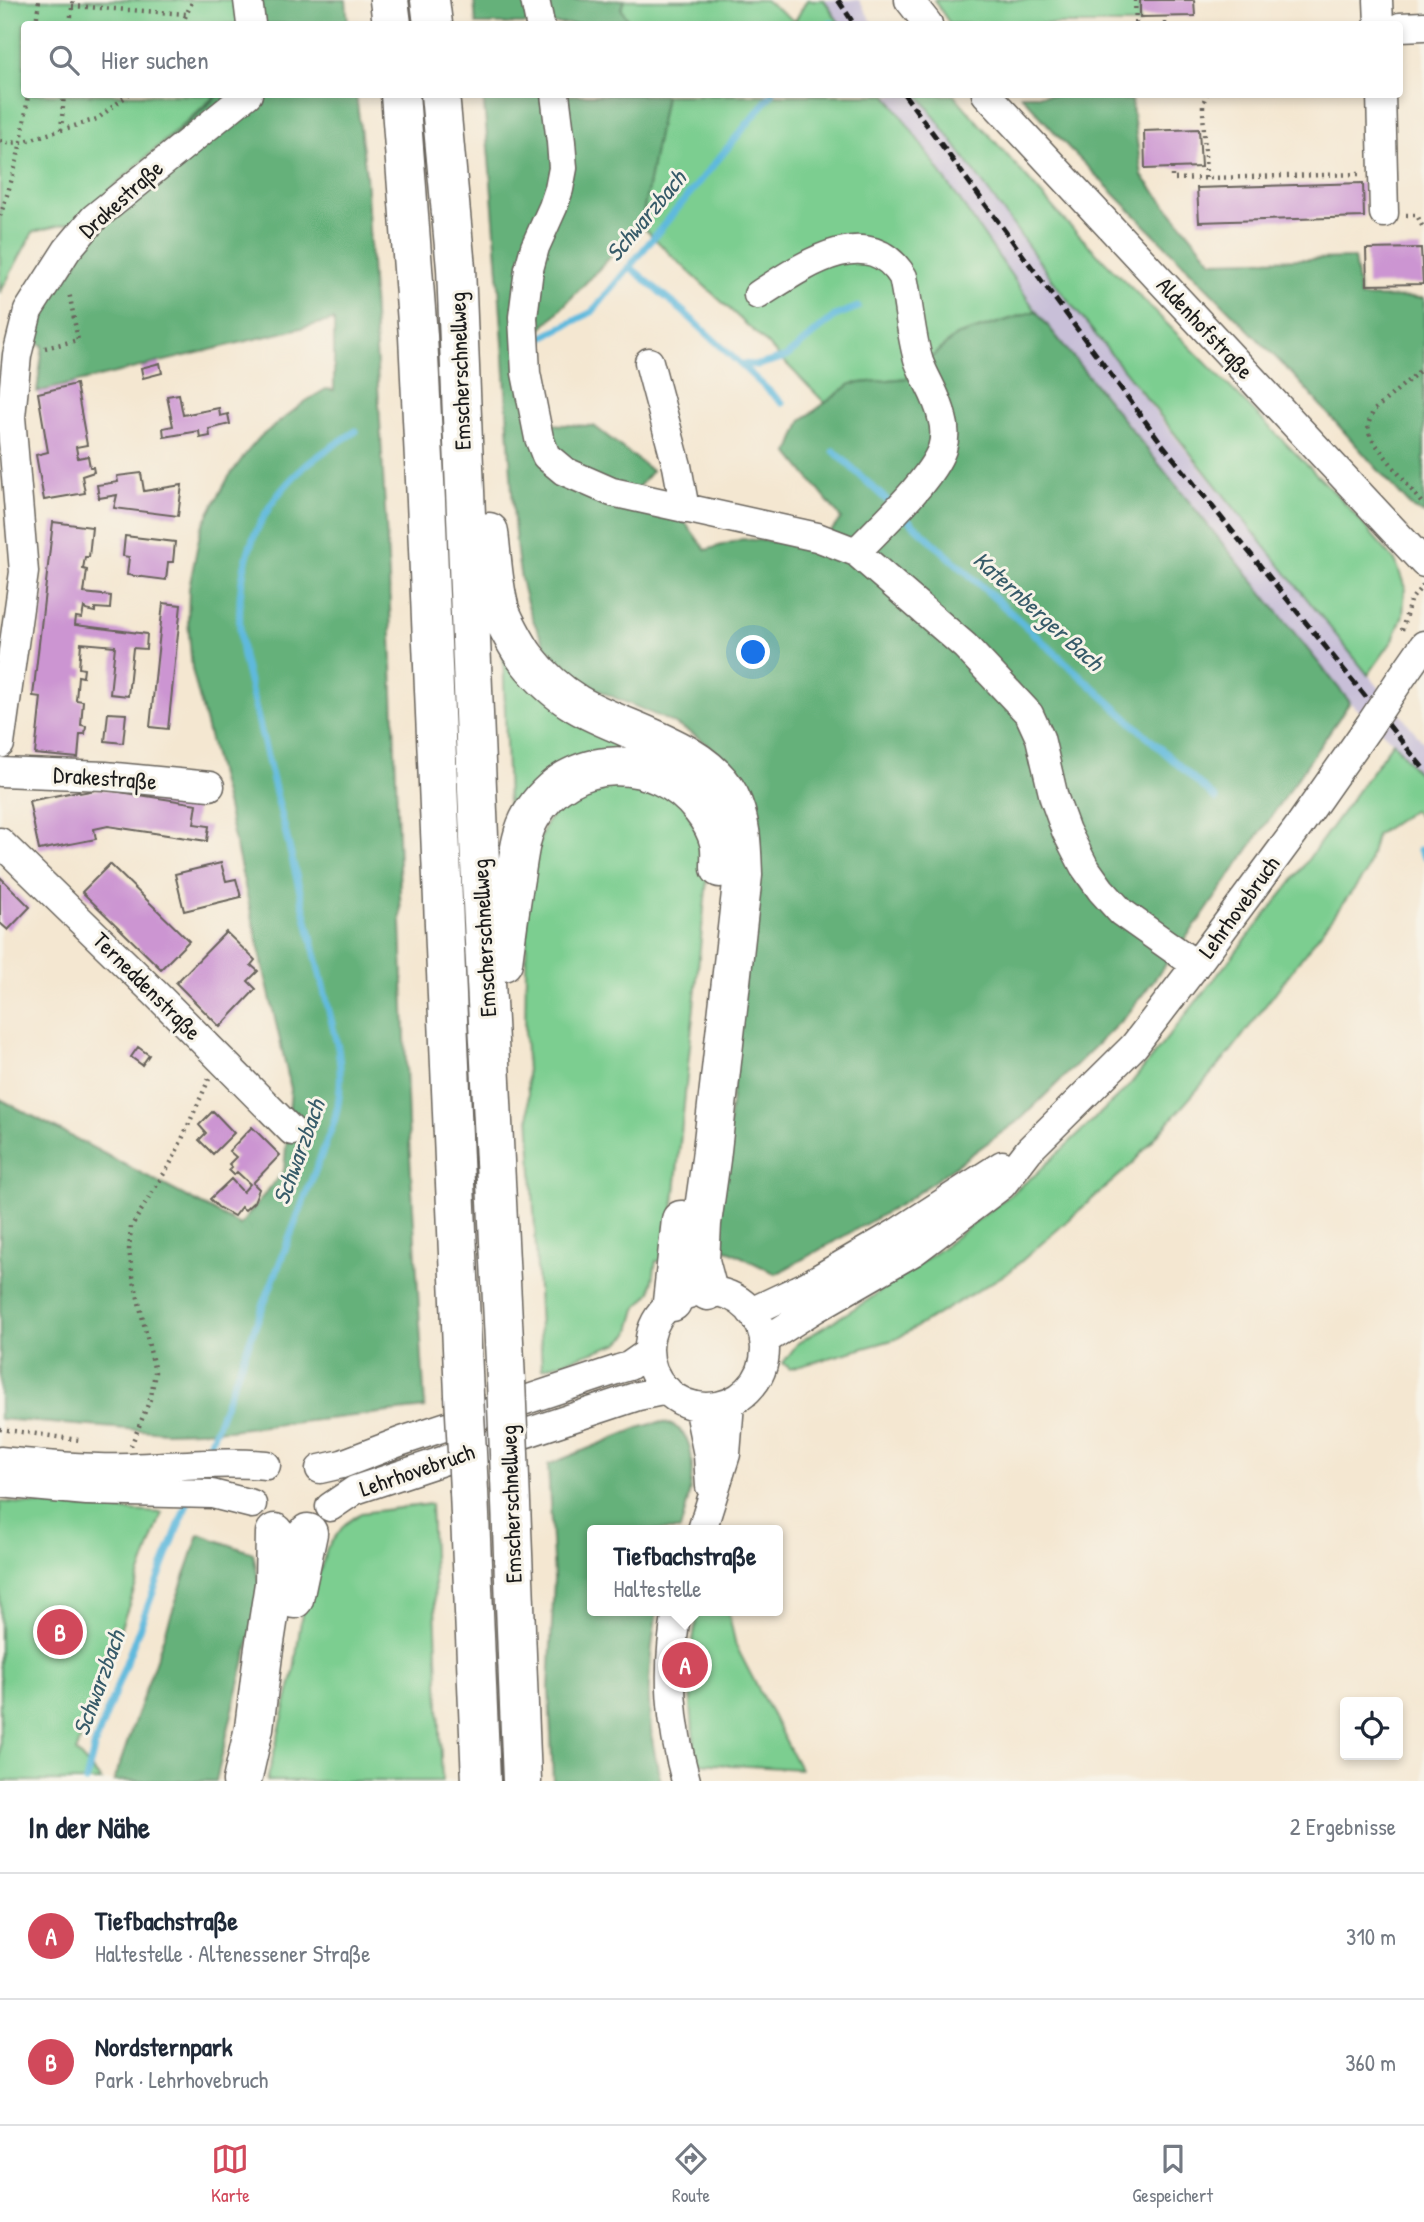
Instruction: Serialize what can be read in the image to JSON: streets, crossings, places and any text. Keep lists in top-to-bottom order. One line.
{"streets":{"highway":["Emscherschnellweg"],"street":["Drakestraße","Aldenhofstraße","Lehrhovebruch","Terneddenstraße"]},"water":["Schwarzbach","Katernberger Bach"],"page":{"search":"Hier suchen","popup":["Tiefbachstraße","Haltestelle"],"pins":["B","A"],"heading":["In der Nähe","2 Ergebnisse"],"list":[{"mark":"A","name":"Tiefbachstraße","note":"Haltestelle · Altenessener Straße","value":"310 m"},{"mark":"B","name":"Nordsternpark","note":"Park · Lehrhovebruch","value":"360 m"}],"nav":["Karte","Route","Gespeichert"]}}
